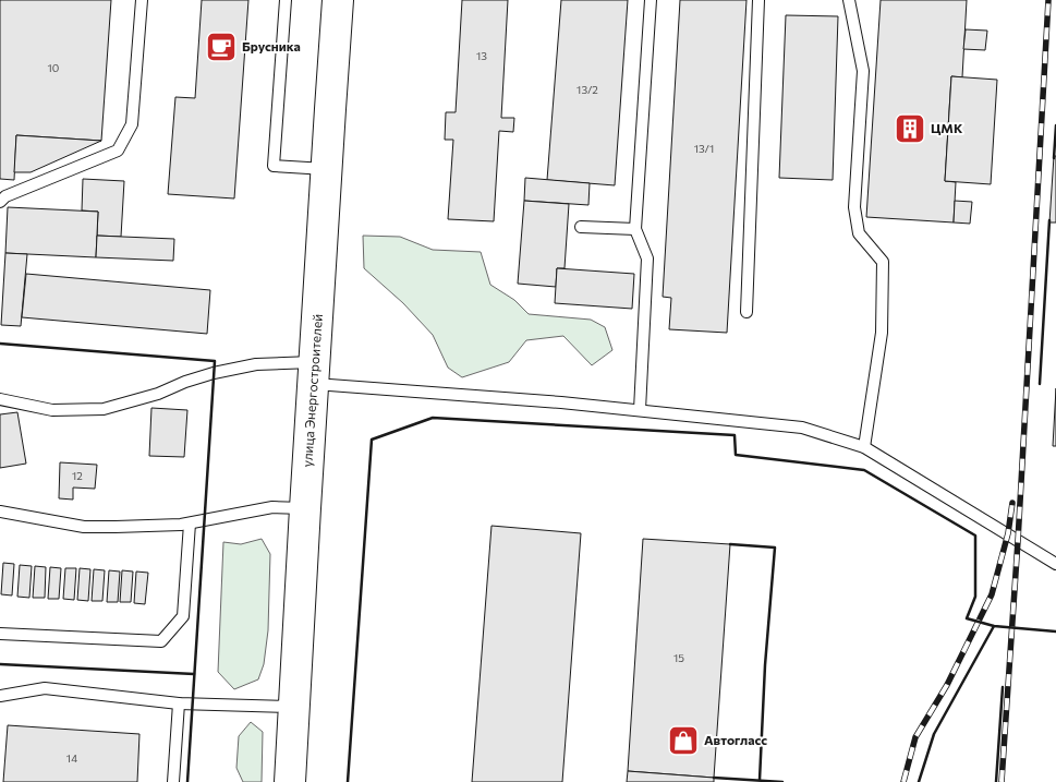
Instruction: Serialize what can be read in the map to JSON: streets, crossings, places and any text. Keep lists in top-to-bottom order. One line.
{"streets":{"main road":["улица Энергостроителей"]},"places":{"cafe":["Брусника"],"building":["ЦМК"],"shop":["Автогласс"]},"house_numbers":["13","10","13/2","13/1","12","15","14"]}
